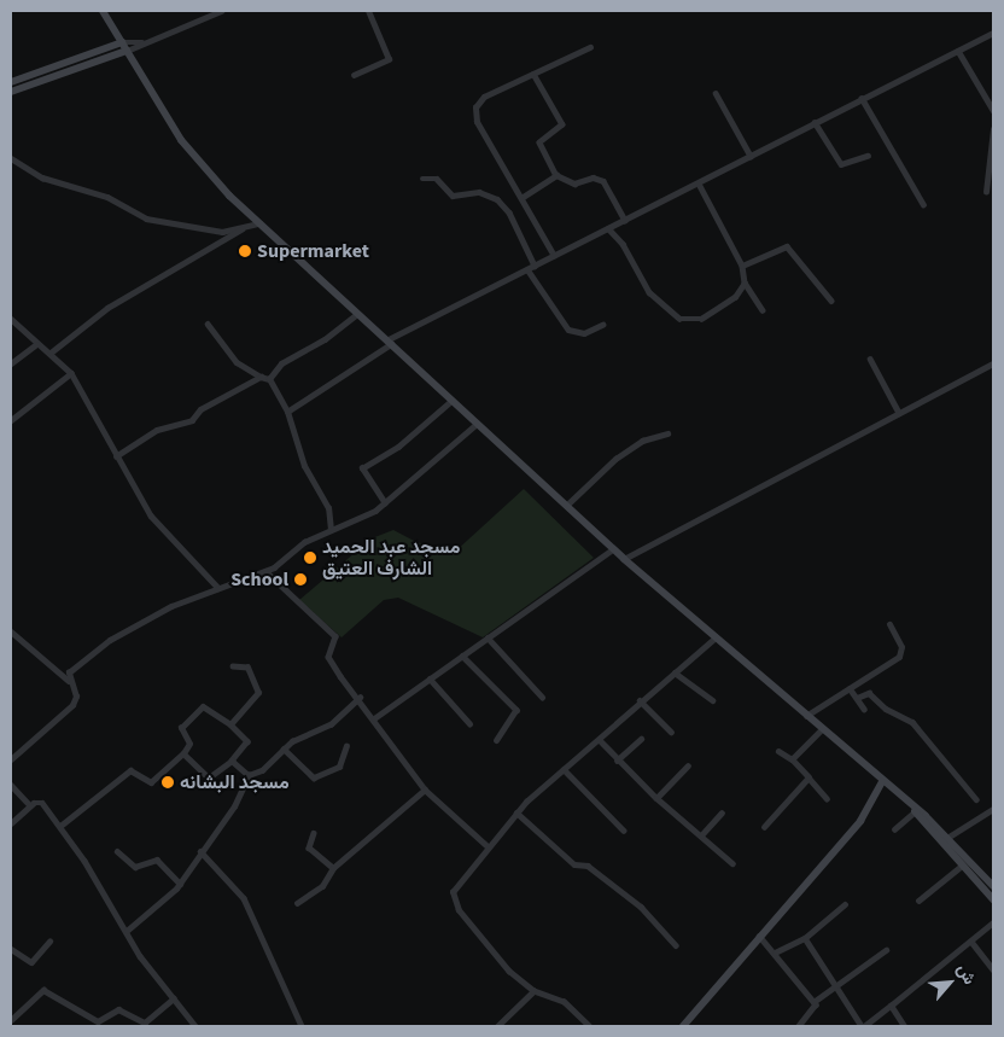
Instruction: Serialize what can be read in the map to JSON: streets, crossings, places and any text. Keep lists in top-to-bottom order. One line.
{"places":["Supermarket","مسجد عبد الحميد الشارف العتيق","School","مسجد البشانه"],"north":"top right"}
